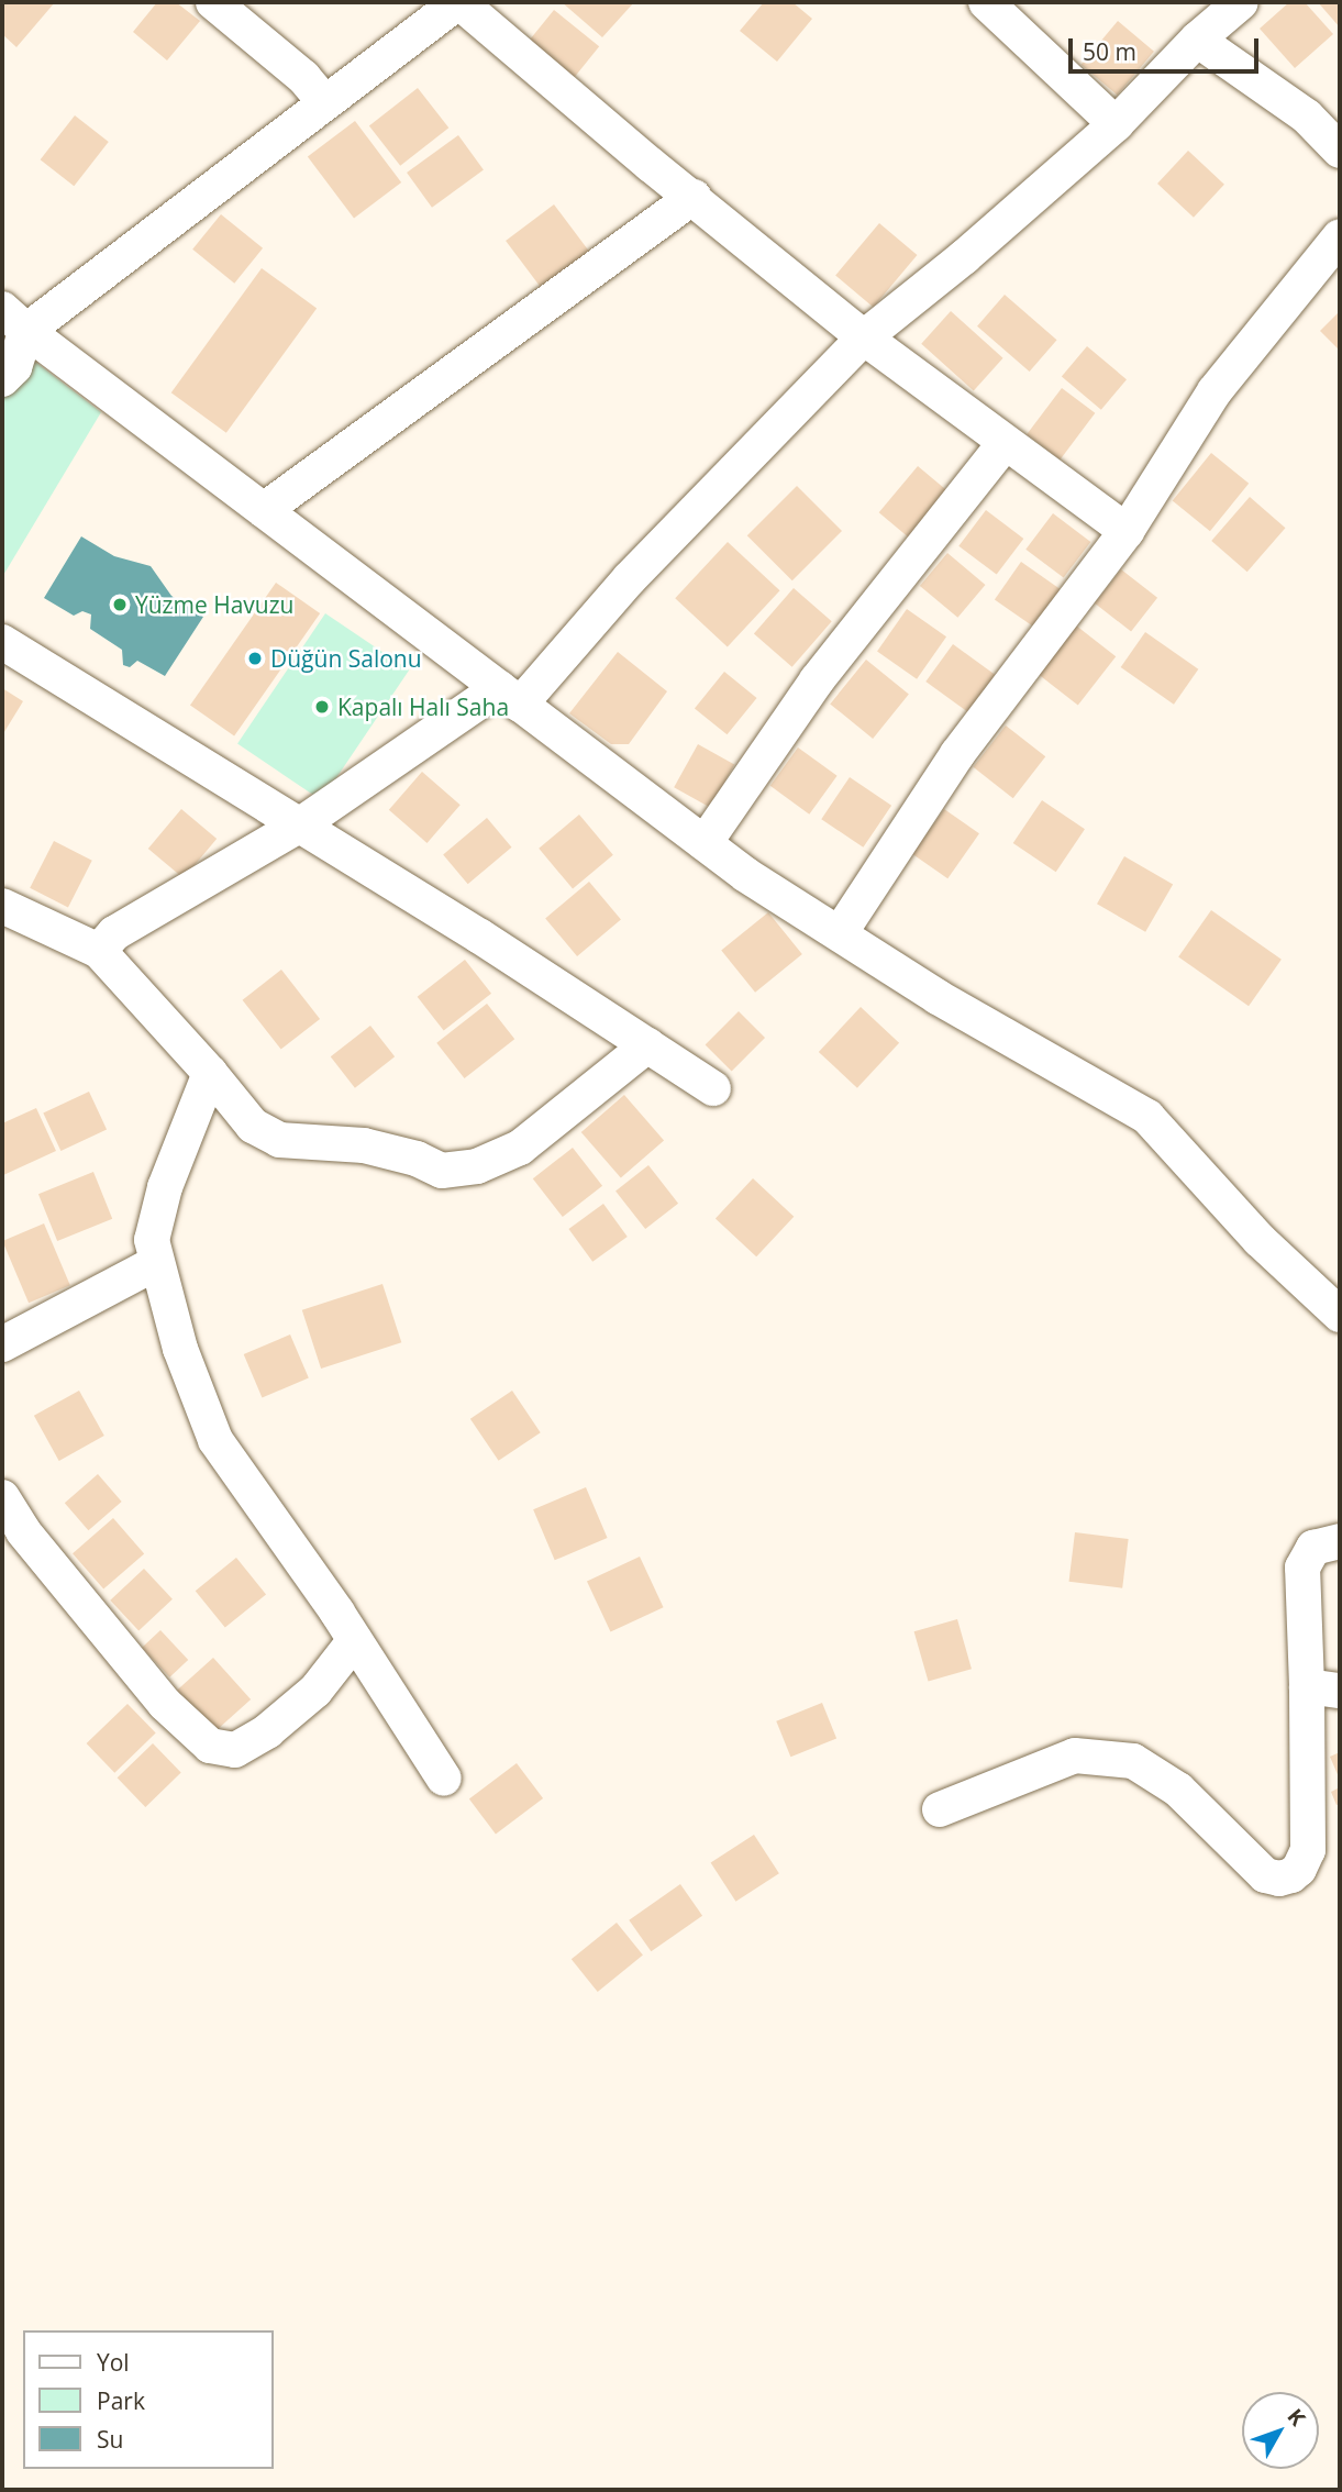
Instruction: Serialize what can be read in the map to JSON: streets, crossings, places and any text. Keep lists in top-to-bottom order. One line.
{"places":["Yüzme Havuzu","Düğün Salonu","Kapalı Halı Saha"],"legend":["Yol","Park","Su"],"scale_bar":"50 m","north":"top right"}
